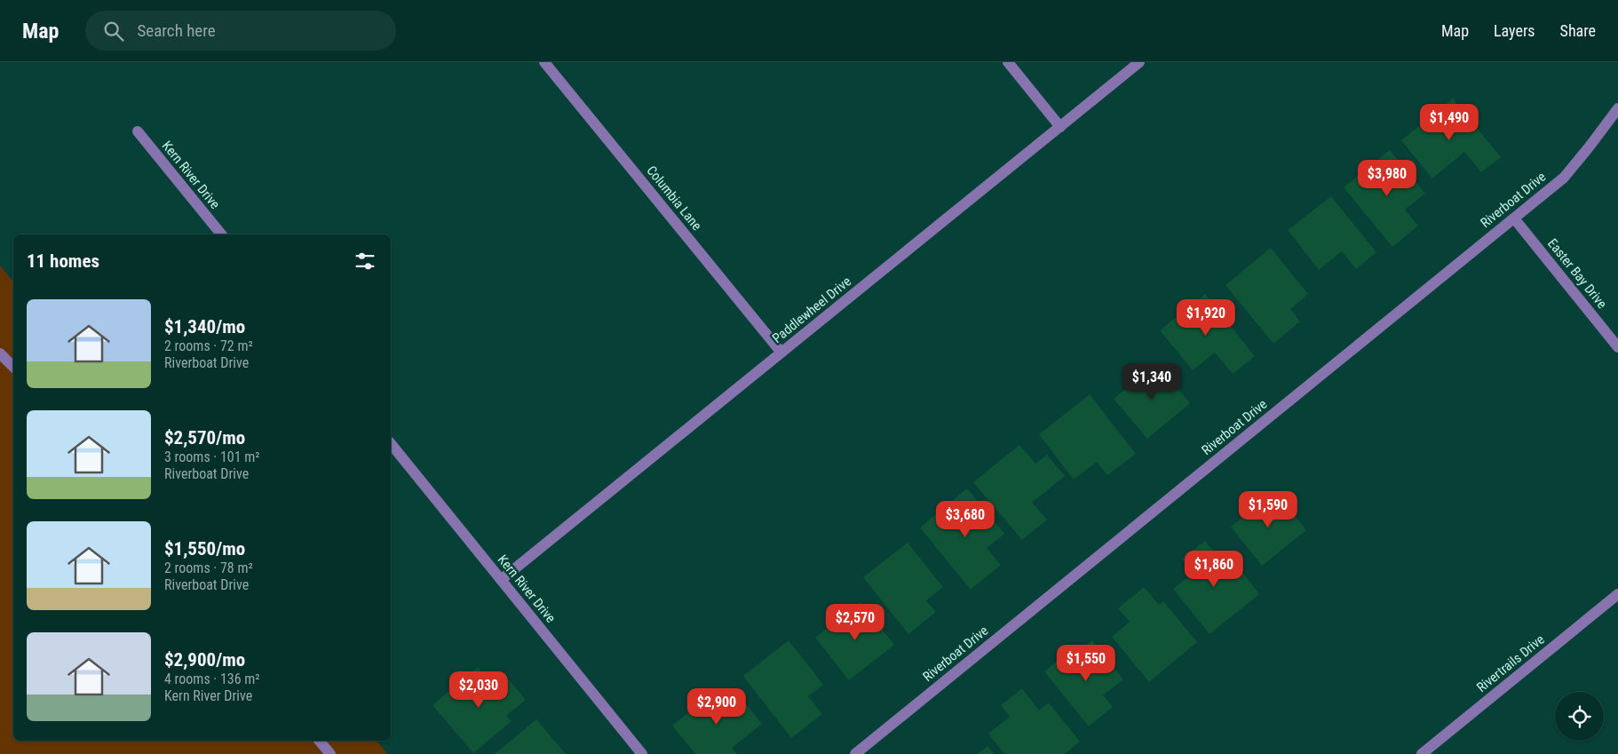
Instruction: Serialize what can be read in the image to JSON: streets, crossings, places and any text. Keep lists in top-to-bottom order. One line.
{"streets":{"street":["Kern River Drive","Columbia Lane","Riverboat Drive","Easter Bay Drive","Paddlewheel Drive","Rivertrails Drive"]},"crossings":[["Kern River Drive","Paddlewheel Drive"],["Columbia Lane","Paddlewheel Drive"],["Riverboat Drive","Easter Bay Drive"]],"page":{"header":"Map","search":"Search here","nav":["Map","Layers","Share"],"price":["$1,490","$3,980","$1,920","$1,340","$1,590","$3,680","$1,860","$2,570","$1,550","$2,030","$2,900"],"heading":"11 homes","list":[{"name":"$1,340/mo","note":"2 rooms · 72 m² · Riverboat Drive"},{"name":"$2,570/mo","note":"3 rooms · 101 m² · Riverboat Drive"},{"name":"$1,550/mo","note":"2 rooms · 78 m² · Riverboat Drive"},{"name":"$2,900/mo","note":"4 rooms · 136 m² · Kern River Drive"}]}}
